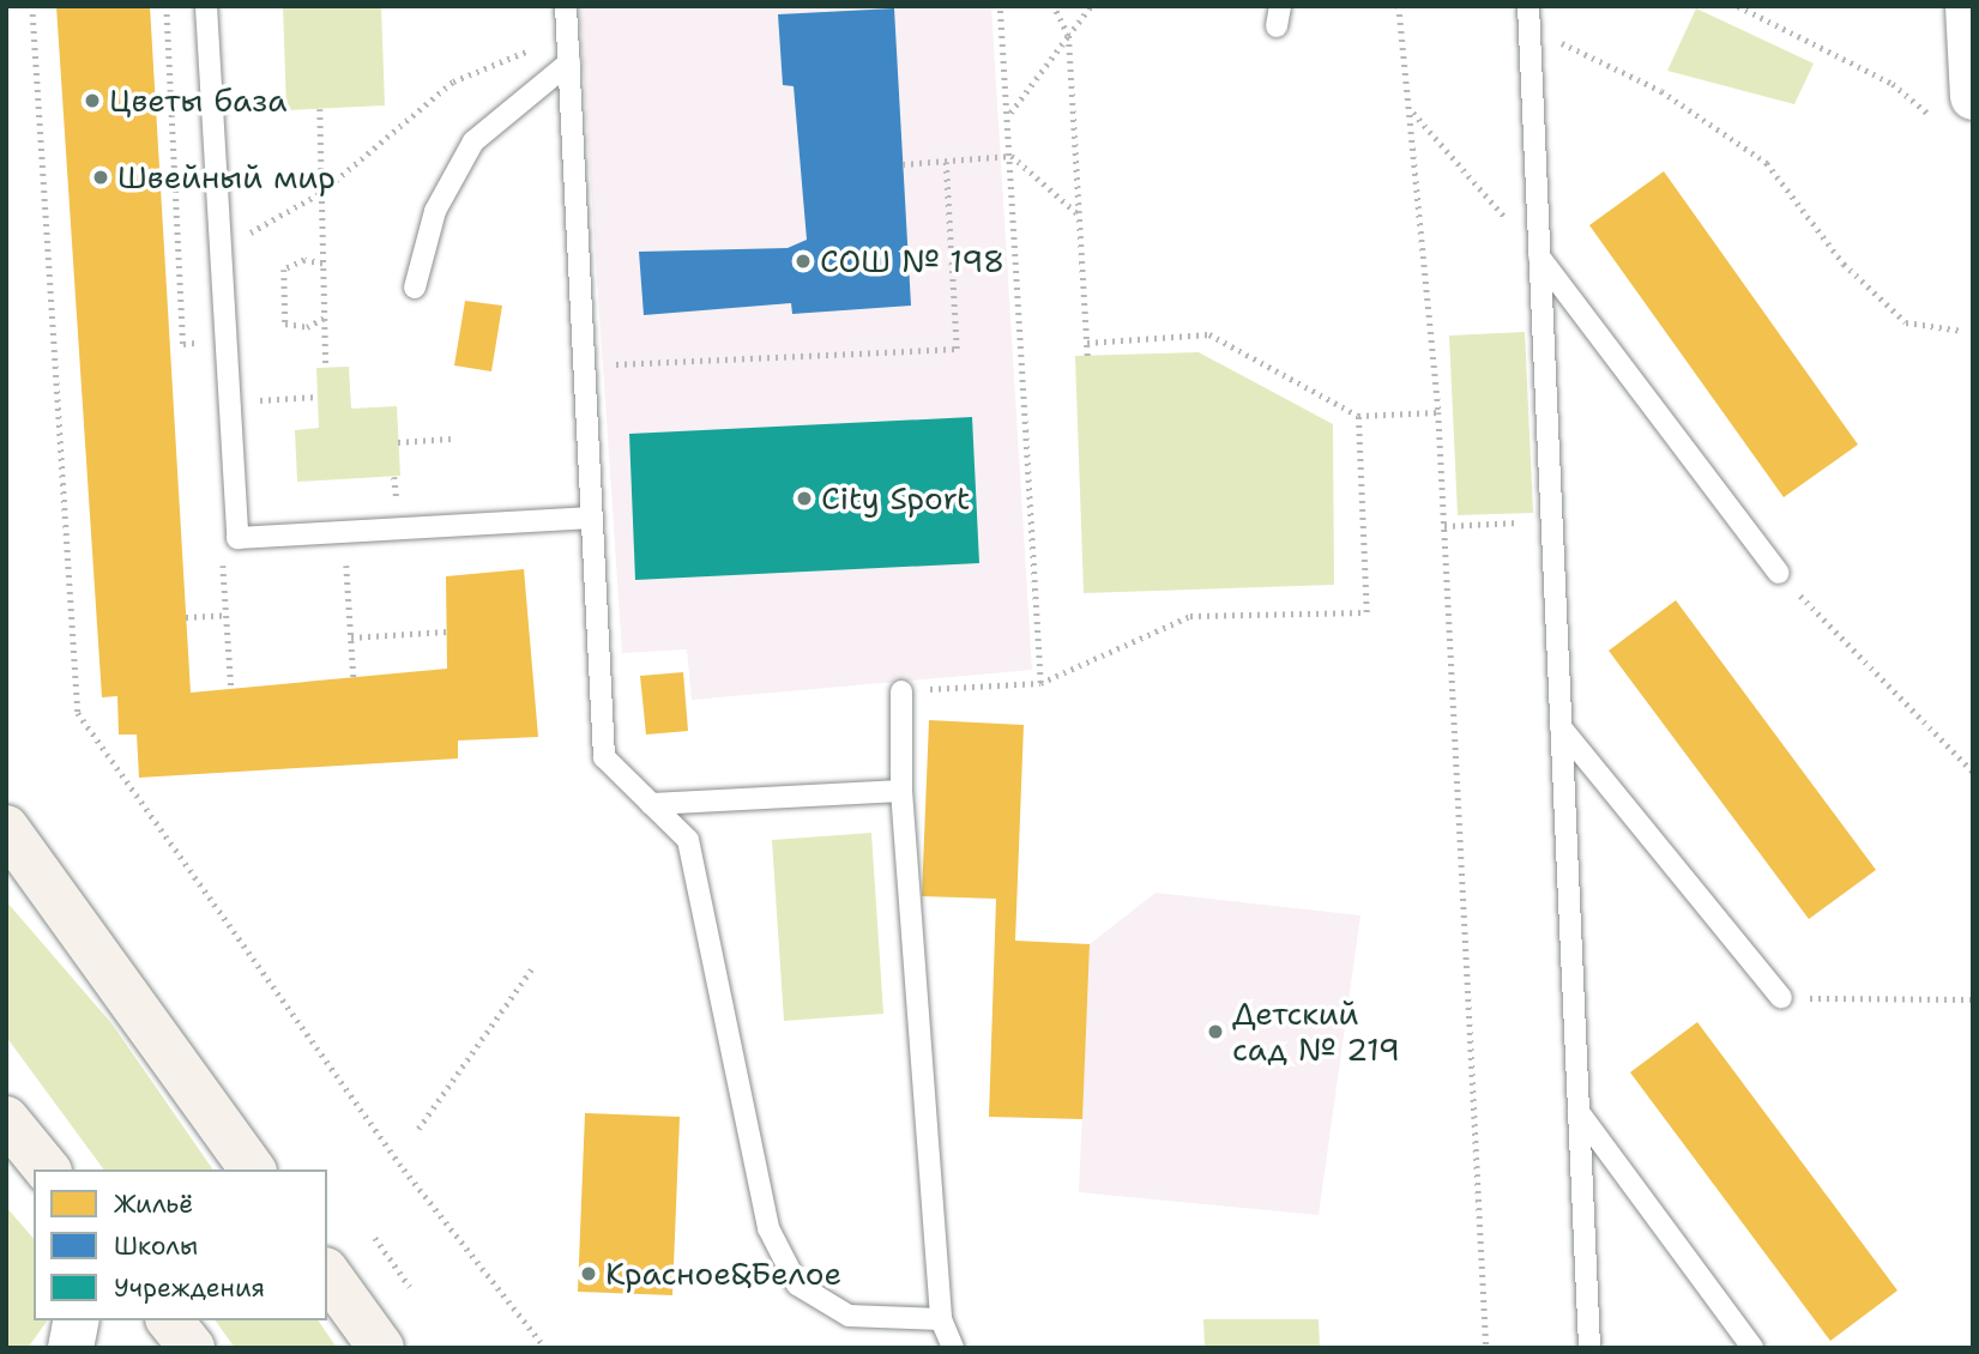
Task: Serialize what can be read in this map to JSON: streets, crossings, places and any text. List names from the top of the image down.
{
  "places": [
    "Цветы база",
    "Швейный мир",
    "СОШ № 198",
    "City Sport",
    "Детский сад № 219",
    "Красное&Белое"
  ],
  "legend": ["Жильё", "Школы", "Учреждения"]
}
